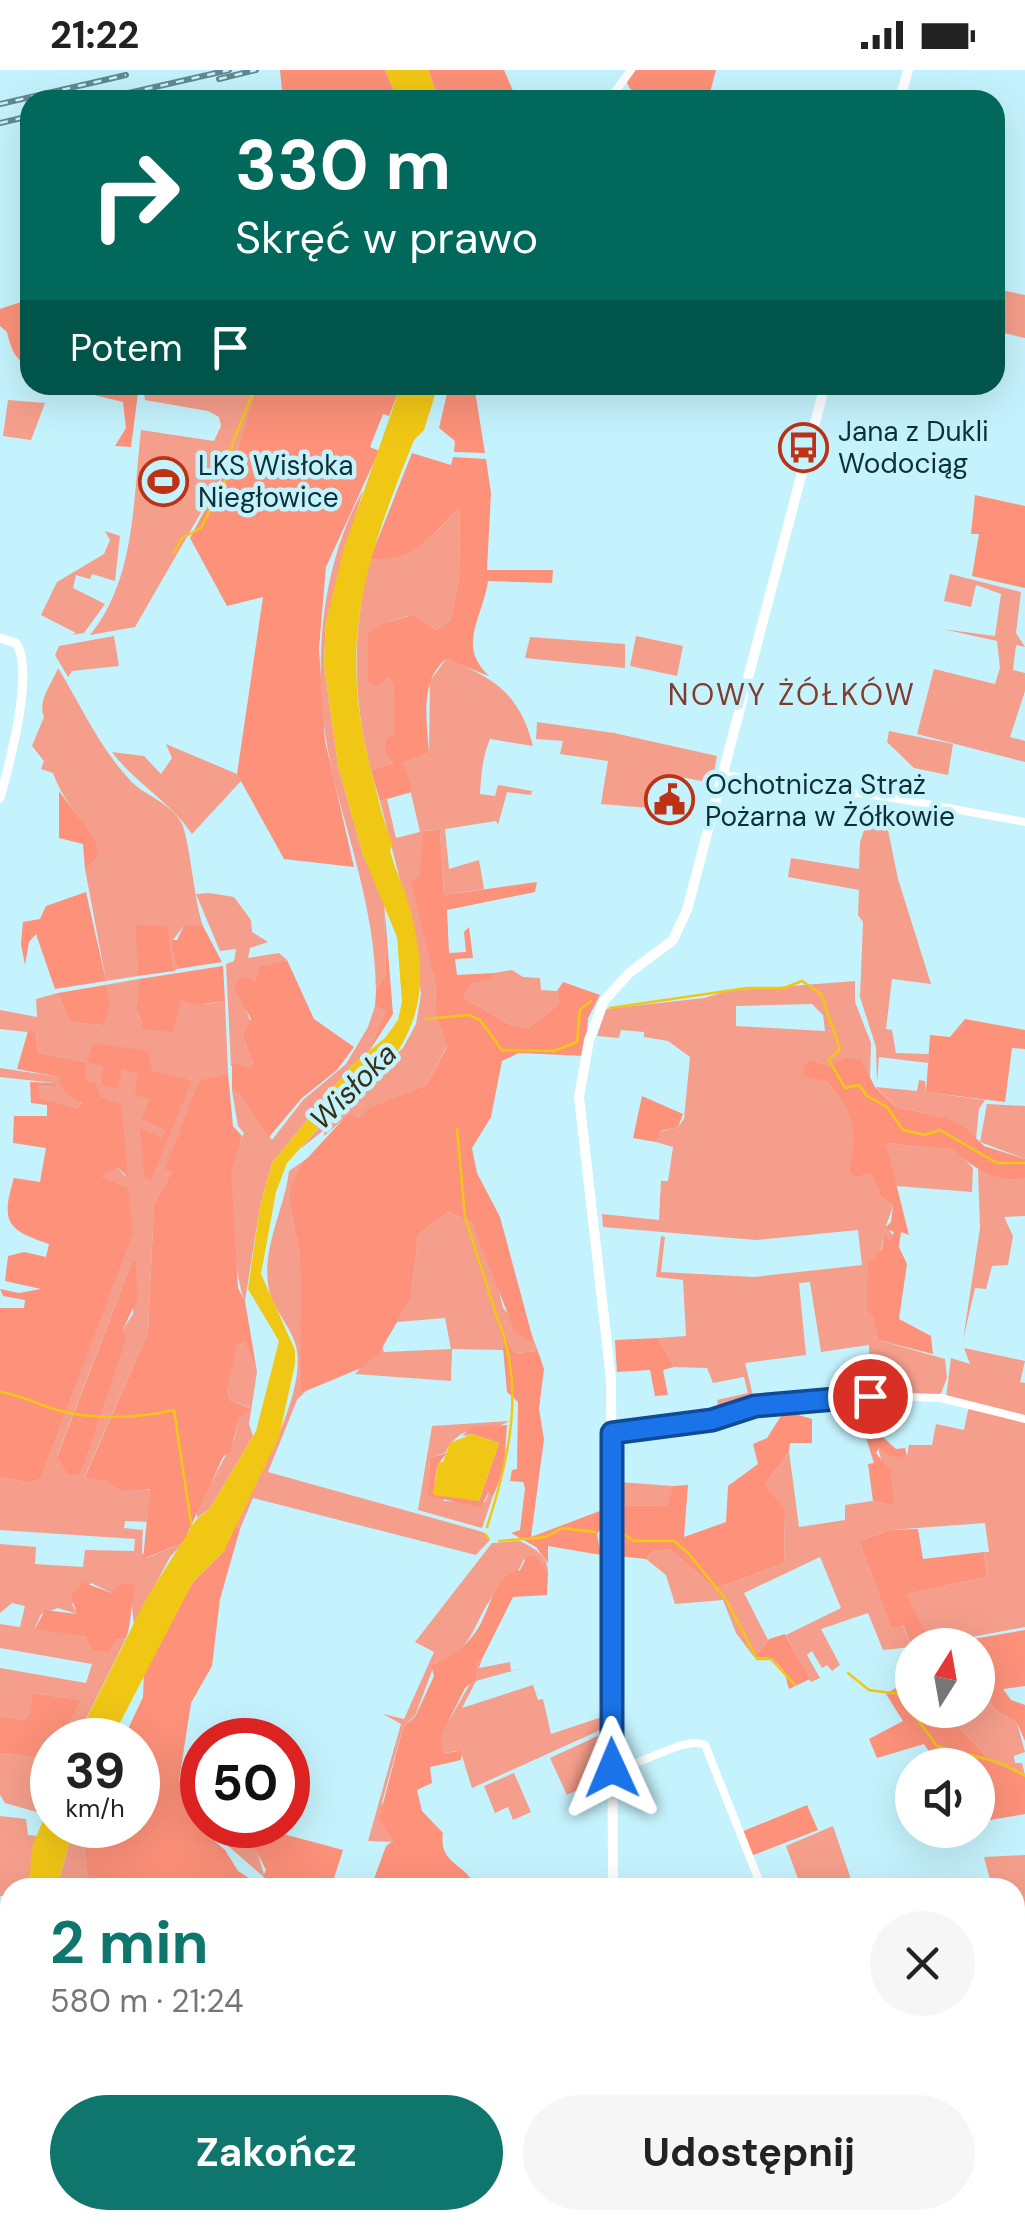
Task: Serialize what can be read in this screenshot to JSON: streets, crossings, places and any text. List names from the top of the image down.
{
  "districts": ["NOWY ŻÓŁKÓW"],
  "water": ["Wisłoka"],
  "places": {
    "bus stop": ["Jana z Dukli Wodociąg"],
    "sports": ["LKS Wisłoka Niegłowice"],
    "public building": ["Ochotnicza Straż Pożarna w Żółkowie"]
  },
  "north": "top",
  "page": {
    "status": "21:22",
    "turn": ["330 m", "Skręć w prawo"],
    "then": "Potem",
    "speed": "39 km/h",
    "limit": "50",
    "heading": ["2 min", "580 m · 21:24"],
    "buttons": ["Zakończ", "Udostępnij"]
  }
}
